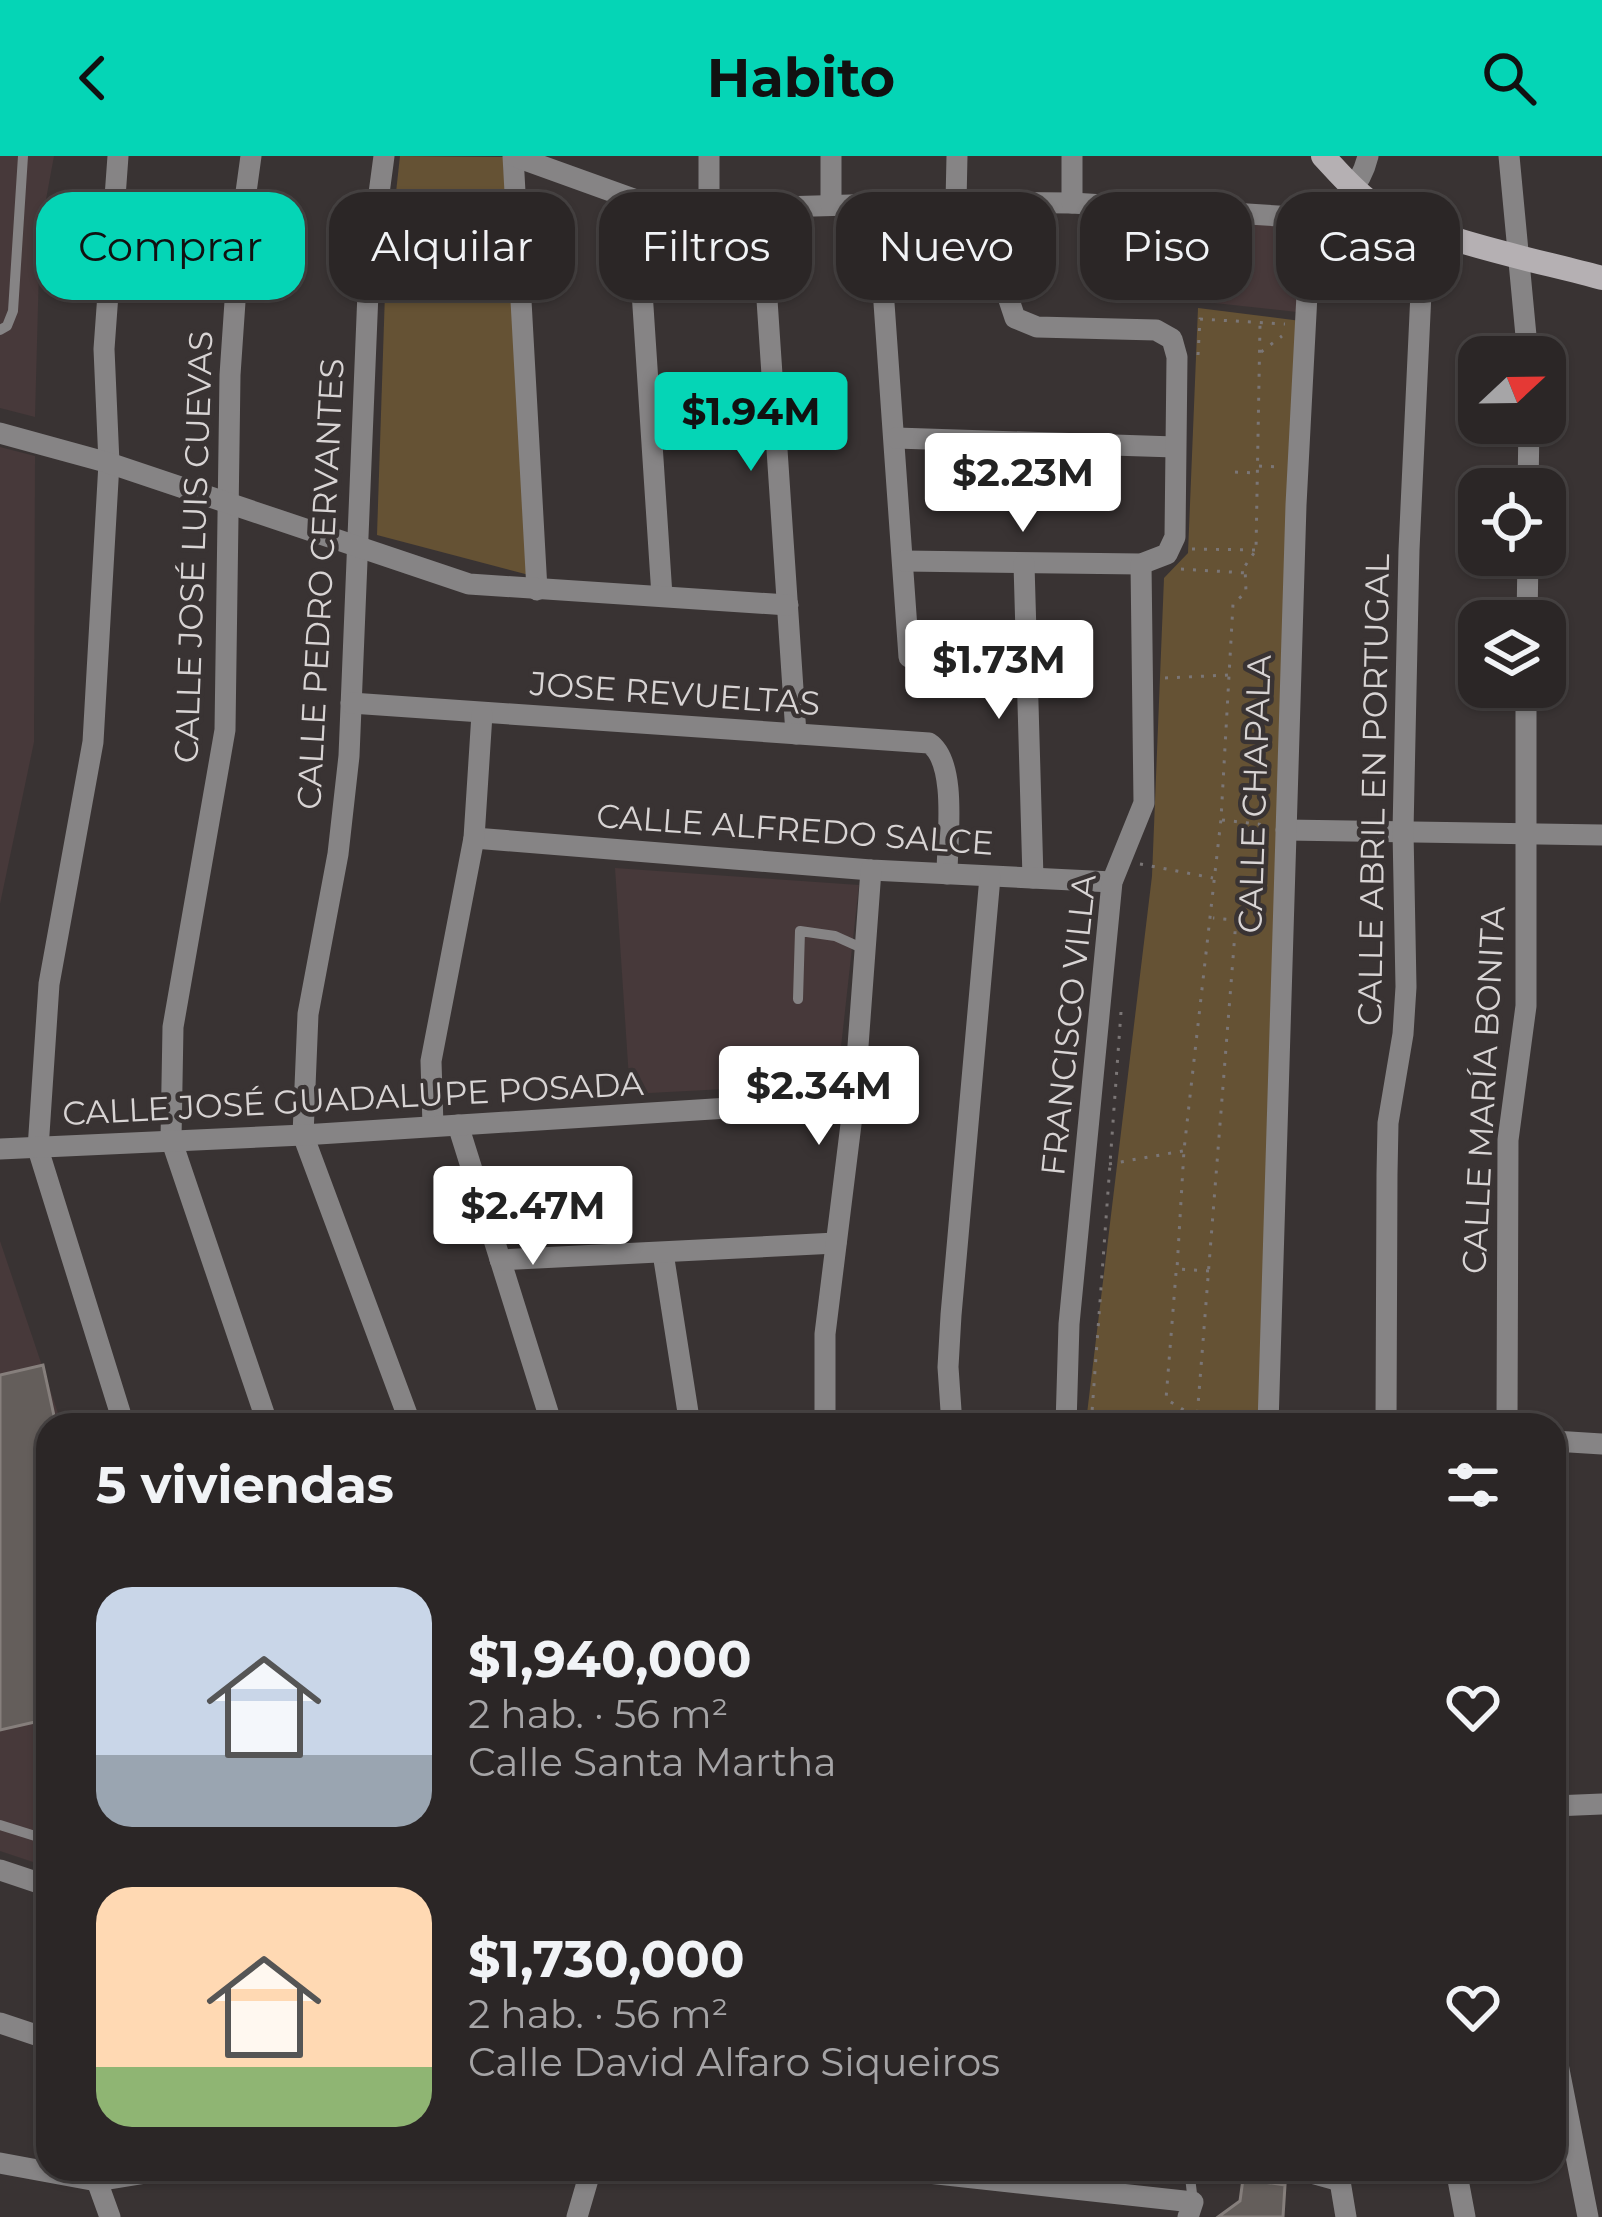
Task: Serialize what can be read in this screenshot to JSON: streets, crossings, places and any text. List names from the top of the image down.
{
  "streets": {
    "street": [
      "CALLE JOSÉ LUIS CUEVAS",
      "CALLE PEDRO CERVANTES",
      "JOSE REVUELTAS",
      "CALLE ABRIL EN PORTUGAL",
      "CALLE CHAPALA",
      "CALLE ALFREDO SALCE",
      "FRANCISCO VILLA",
      "CALLE MARÍA BONITA",
      "CALLE JOSÉ GUADALUPE POSADA"
    ]
  },
  "crossings": [
    ["CALLE JOSÉ LUIS CUEVAS", "CALLE JOSÉ GUADALUPE POSADA"],
    ["CALLE PEDRO CERVANTES", "JOSE REVUELTAS"],
    ["CALLE PEDRO CERVANTES", "CALLE JOSÉ GUADALUPE POSADA"],
    ["JOSE REVUELTAS", "CALLE ALFREDO SALCE"],
    ["CALLE ALFREDO SALCE", "FRANCISCO VILLA"]
  ],
  "north": "right",
  "page": {
    "header": "Habito",
    "chip": [
      "Comprar",
      "Alquilar",
      "Filtros",
      "Nuevo",
      "Piso",
      "Casa"
    ],
    "price": [
      "$1.94M",
      "$2.23M",
      "$1.73M",
      "$2.34M",
      "$2.47M"
    ],
    "heading": "5 viviendas",
    "list": [
      {
        "name": "$1,940,000",
        "note": "2 hab. · 56 m² · Calle Santa Martha"
      },
      {
        "name": "$1,730,000",
        "note": "2 hab. · 56 m² · Calle David Alfaro Siqueiros"
      }
    ]
  }
}
